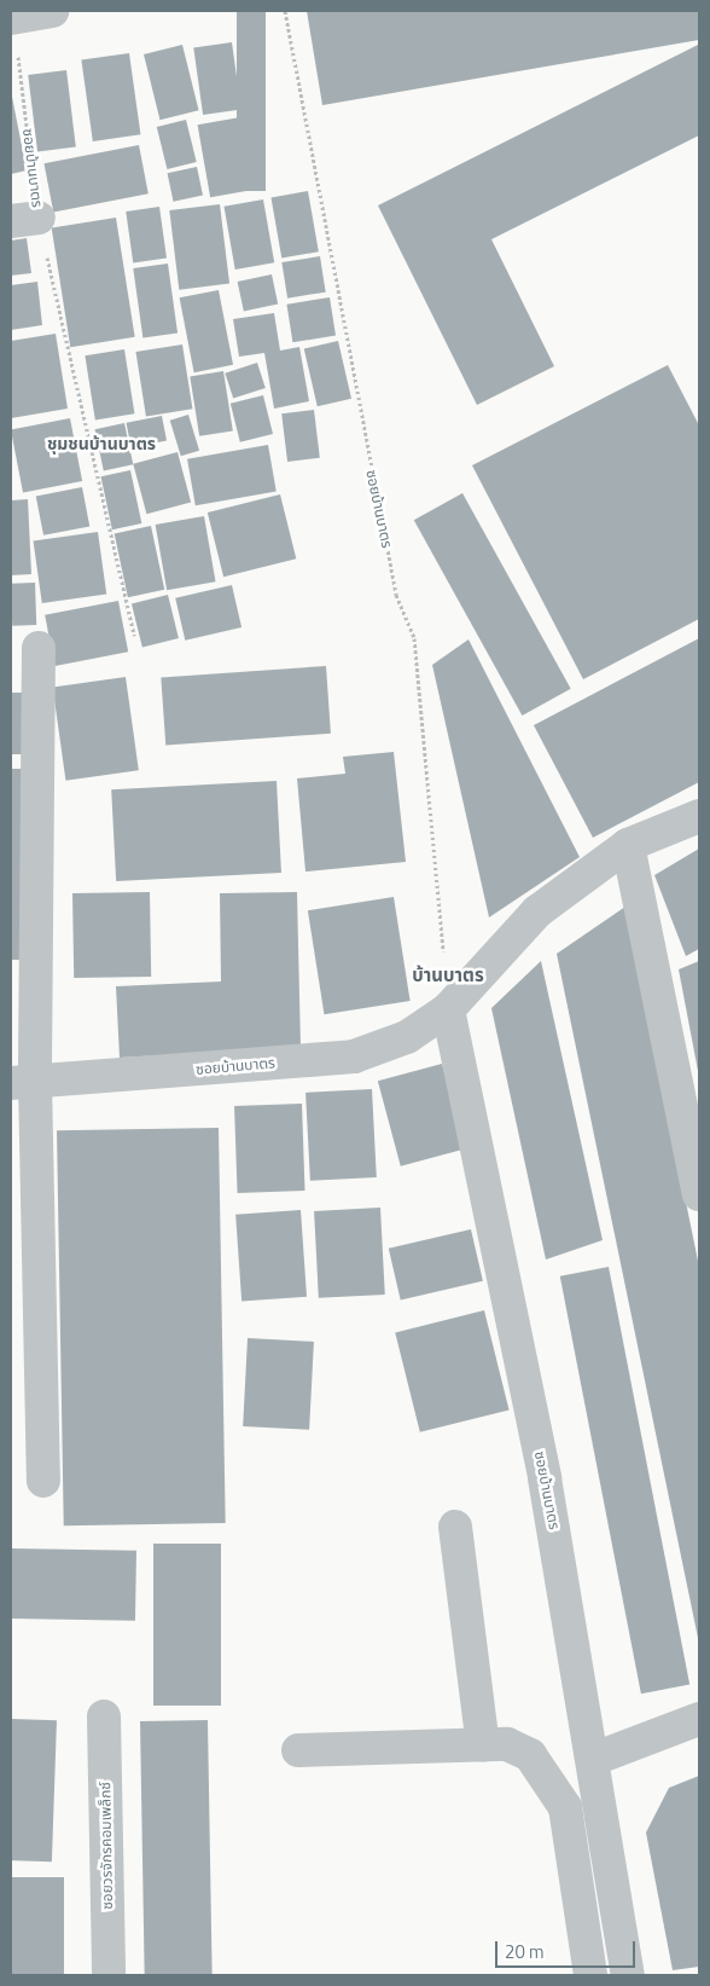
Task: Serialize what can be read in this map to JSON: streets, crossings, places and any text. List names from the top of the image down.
{
  "streets": {
    "street": ["ซอยบ้านบาตร", "ซอยวรจักรคอมเพล็กซ์"]
  },
  "districts": ["ชุมชนบ้านบาตร", "บ้านบาตร"],
  "scale_bar": "20 m"
}
